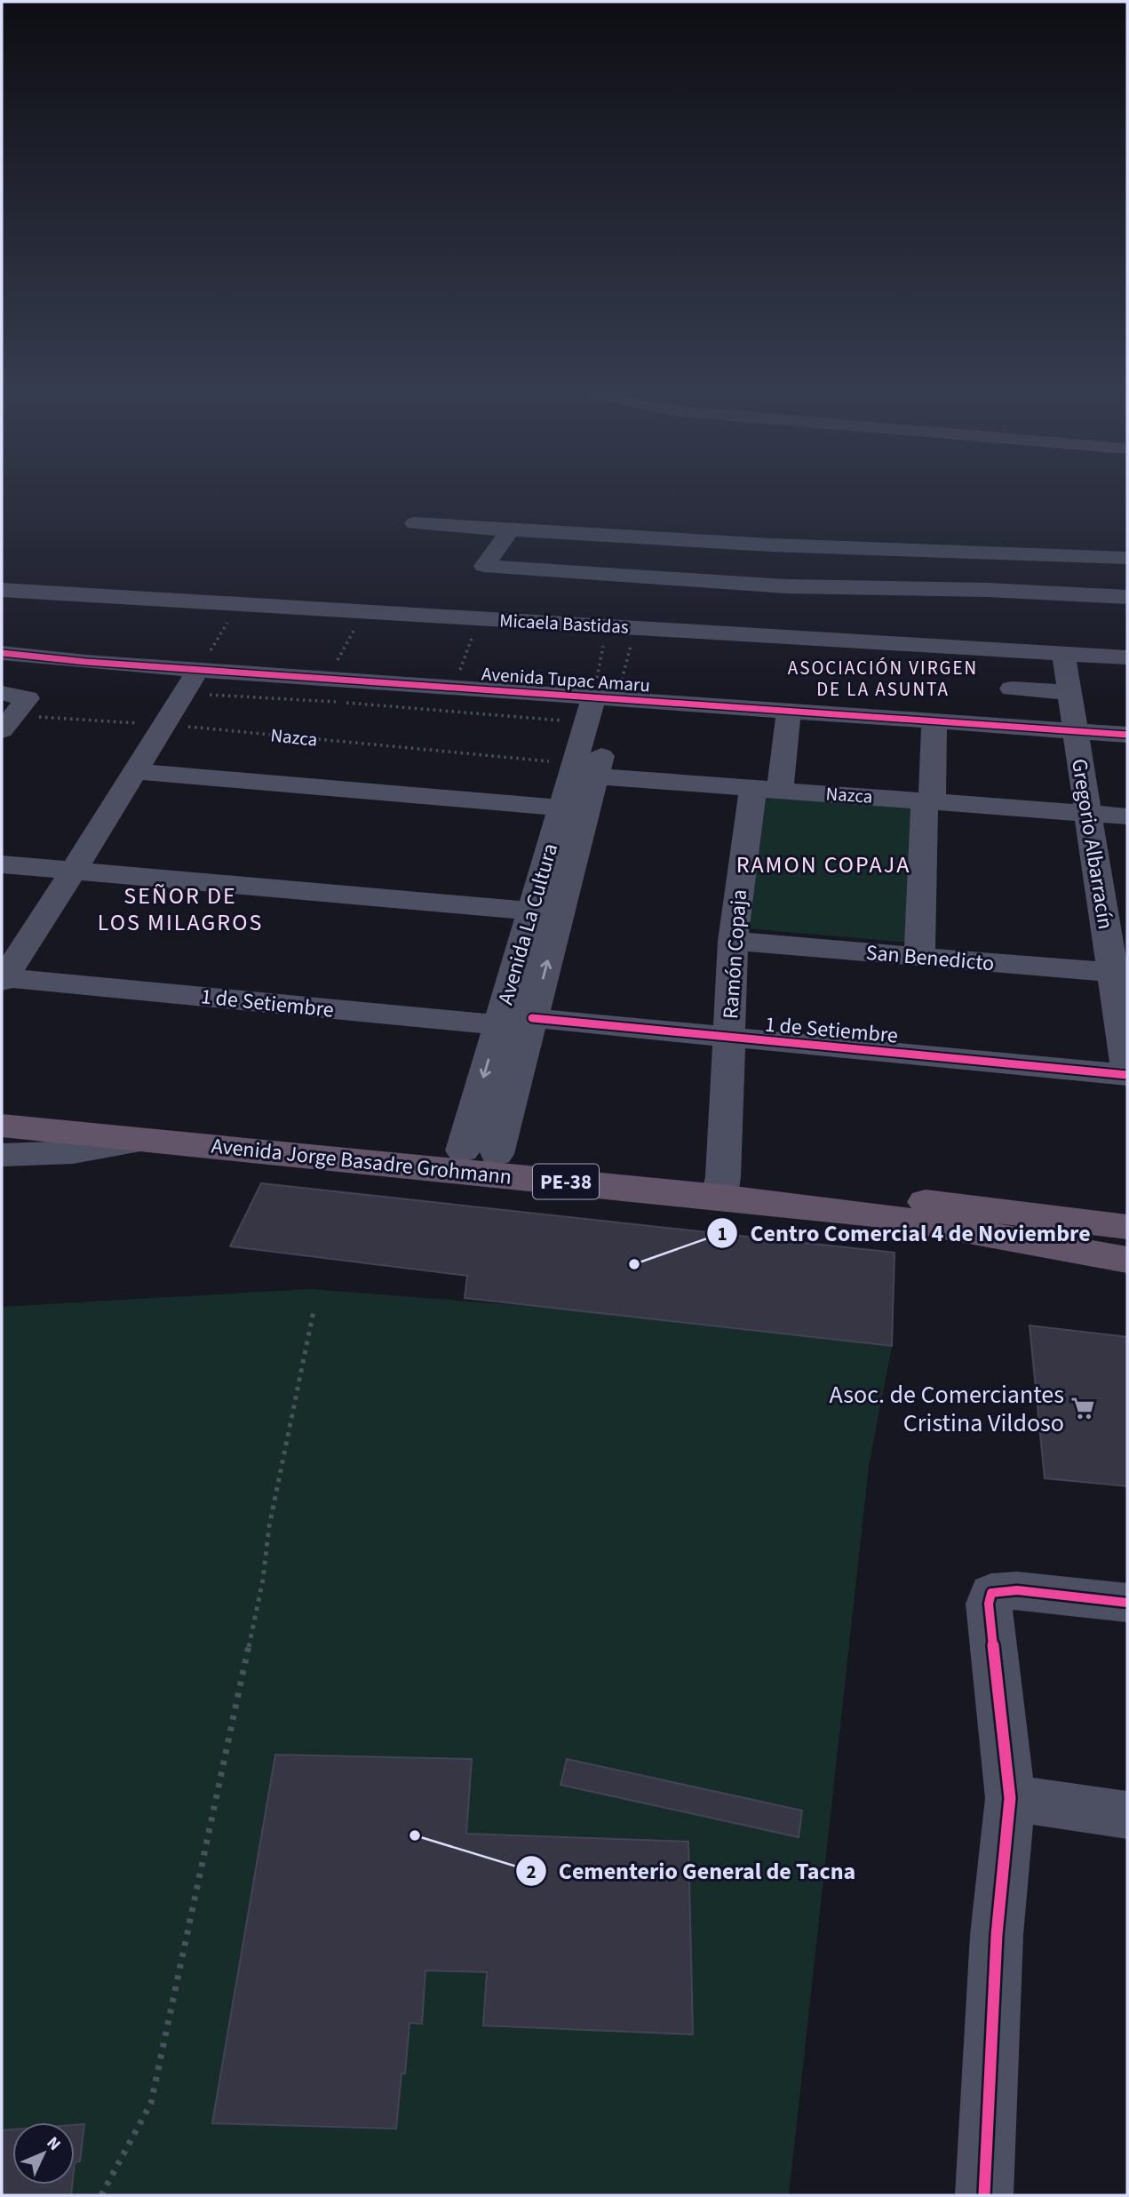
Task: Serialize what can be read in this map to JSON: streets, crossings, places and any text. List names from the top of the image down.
{
  "streets": {
    "highway": ["Avenida Jorge Basadre Grohmann", "PE-38"],
    "street": [
      "Micaela Bastidas",
      "Avenida Tupac Amaru",
      "Nazca",
      "Gregorio Albarracín",
      "Avenida La Cultura",
      "Ramón Copaja",
      "San Benedicto",
      "1 de Setiembre"
    ]
  },
  "crossings": [
    ["Micaela Bastidas", "Gregorio Albarracín"],
    ["Avenida Tupac Amaru", "Gregorio Albarracín"],
    ["Avenida Tupac Amaru", "Avenida La Cultura"],
    ["Avenida Tupac Amaru", "Ramón Copaja"],
    ["Nazca", "Gregorio Albarracín"],
    ["Nazca", "Avenida La Cultura"],
    ["Nazca", "Ramón Copaja"],
    ["Gregorio Albarracín", "San Benedicto"],
    ["Gregorio Albarracín", "1 de Setiembre"],
    ["Avenida La Cultura", "1 de Setiembre"],
    ["Avenida La Cultura", "Avenida Jorge Basadre Grohmann"],
    ["Ramón Copaja", "San Benedicto"],
    ["Ramón Copaja", "1 de Setiembre"],
    ["Ramón Copaja", "Avenida Jorge Basadre Grohmann"]
  ],
  "districts": ["ASOCIACIÓN VIRGEN DE LA ASUNTA", "RAMON COPAJA", "SEÑOR DE LOS MILAGROS"],
  "places": {
    "other": ["Centro Comercial 4 de Noviembre", "Cementerio General de Tacna"],
    "supermarket": ["Asoc. de Comerciantes Cristina Vildoso"]
  },
  "north": "top right"
}
